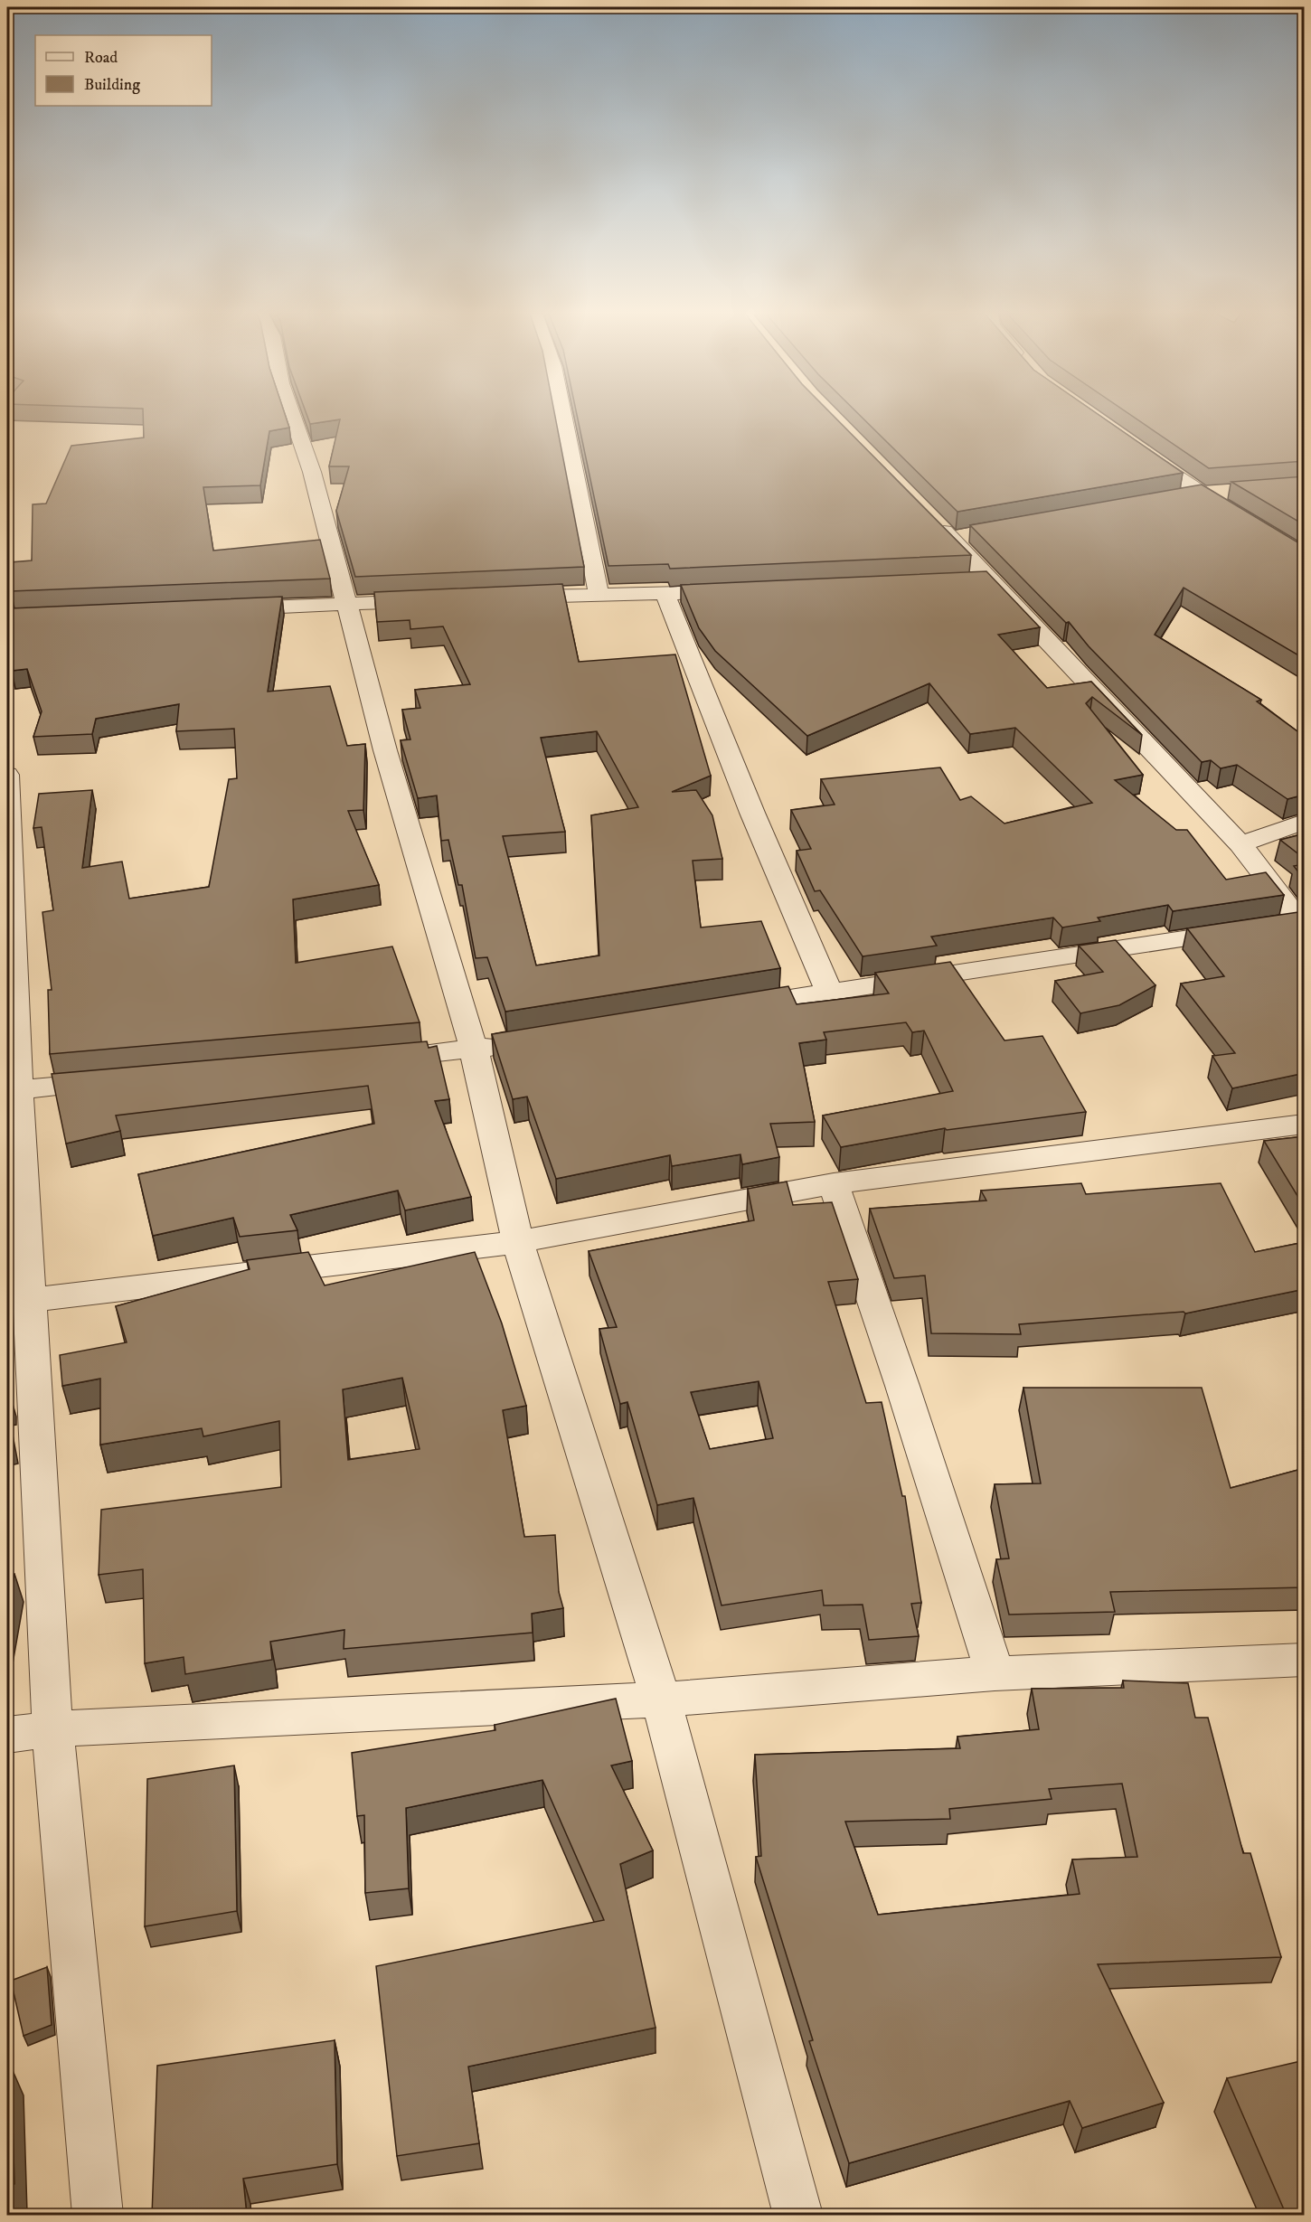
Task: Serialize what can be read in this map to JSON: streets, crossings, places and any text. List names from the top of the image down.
{
  "legend": ["Road", "Building"]
}
